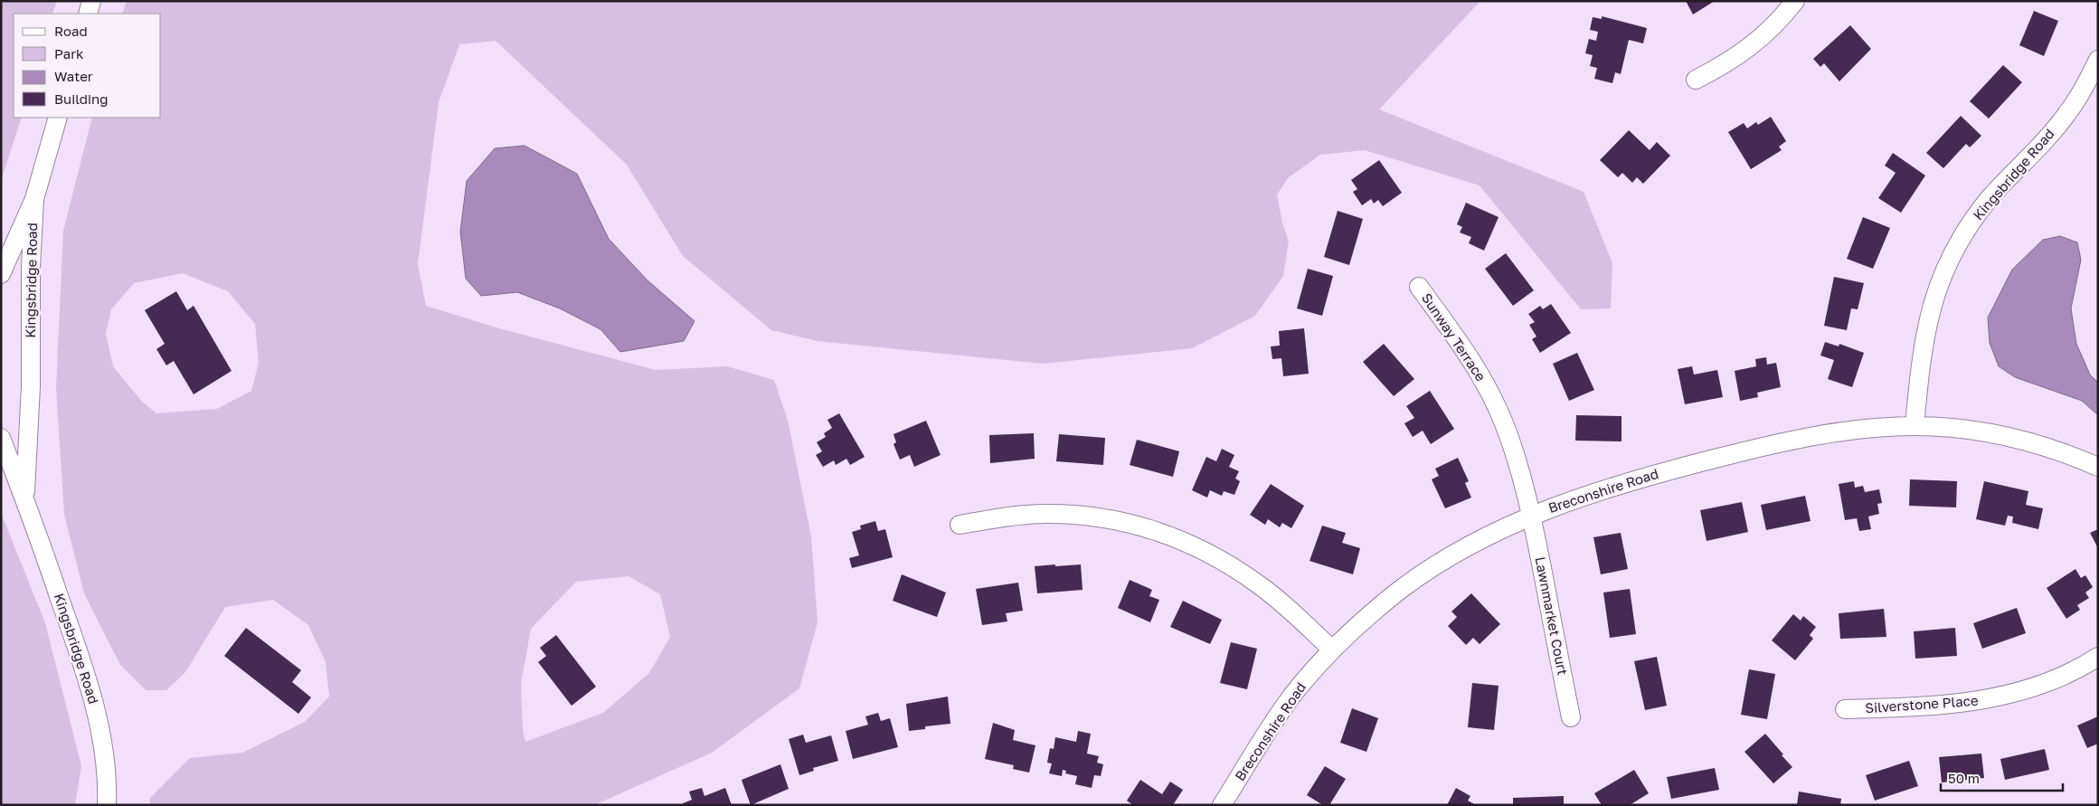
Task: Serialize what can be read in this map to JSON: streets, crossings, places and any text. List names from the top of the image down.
{
  "streets": {
    "street": [
      "Kingsbridge Road",
      "Sunway Terrace",
      "Breconshire Road",
      "Lawnmarket Court",
      "Silverstone Place"
    ]
  },
  "crossings": [
    ["Kingsbridge Road", "Breconshire Road"],
    ["Sunway Terrace", "Breconshire Road"],
    ["Sunway Terrace", "Lawnmarket Court"],
    ["Breconshire Road", "Lawnmarket Court"]
  ],
  "legend": [
    "Road",
    "Park",
    "Water",
    "Building"
  ],
  "scale_bar": "50 m"
}
